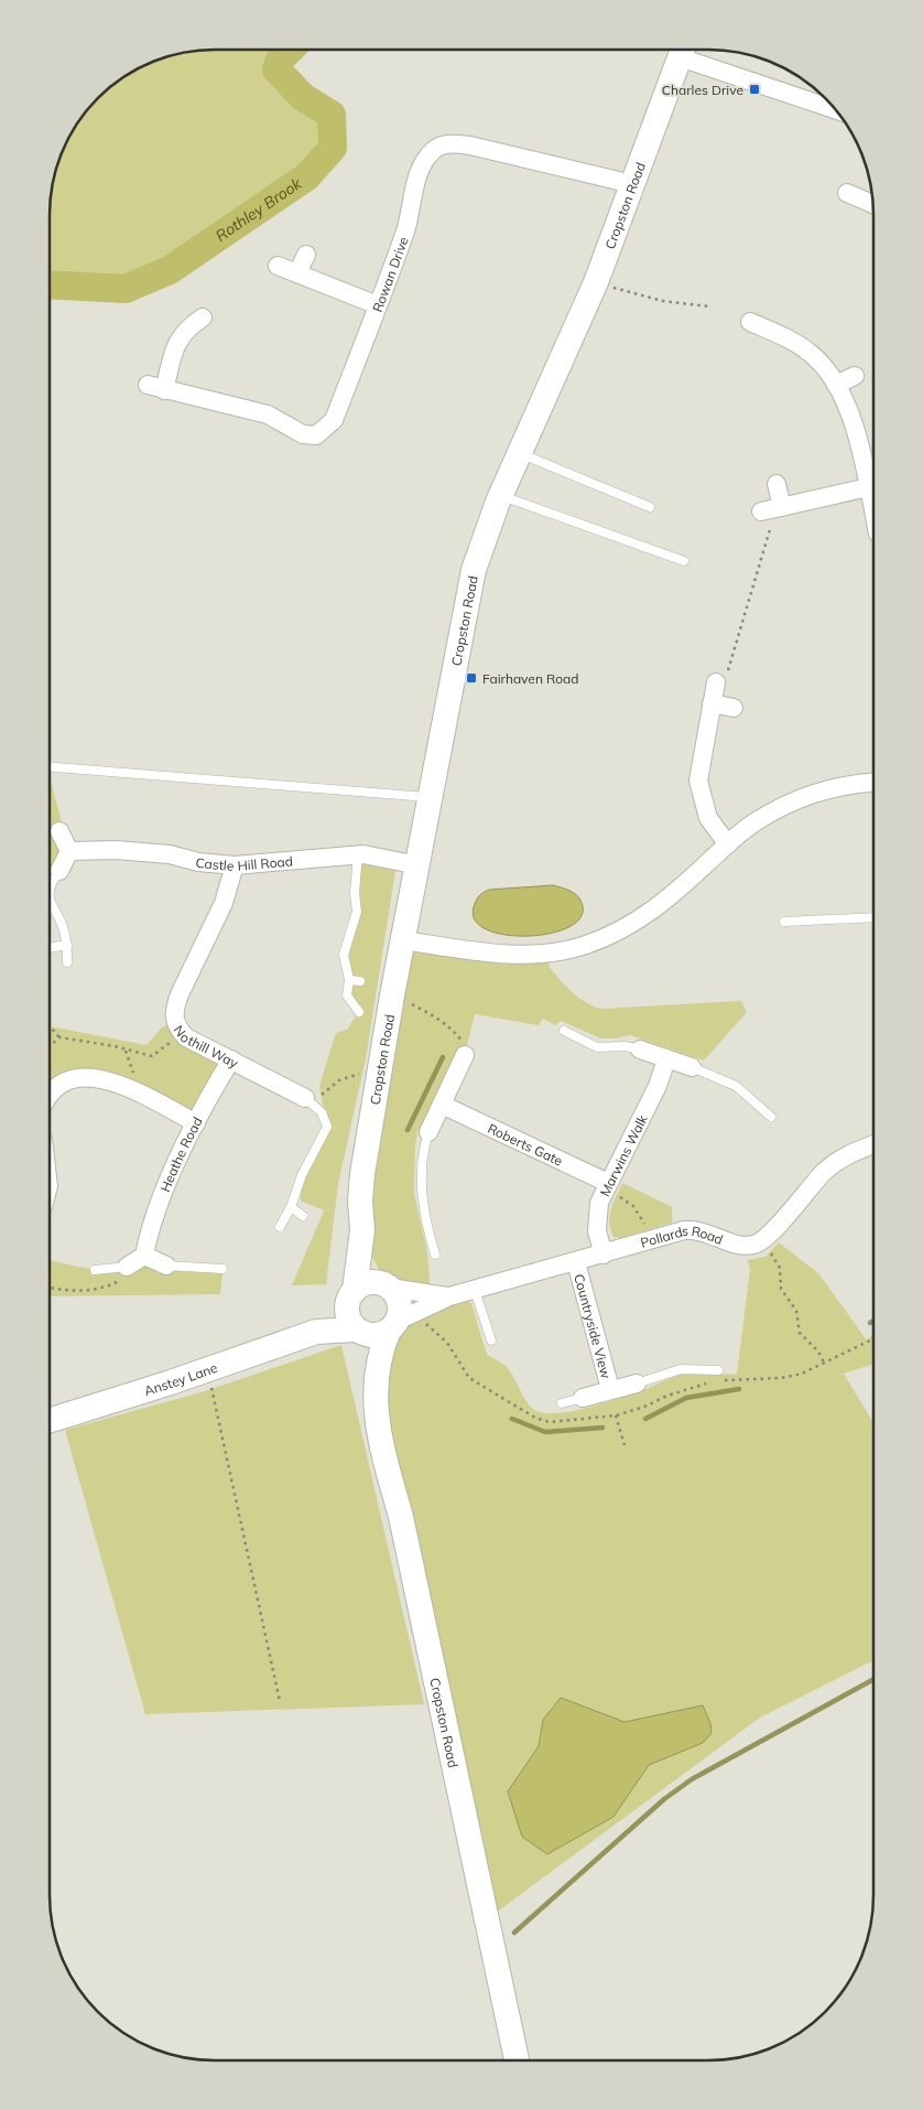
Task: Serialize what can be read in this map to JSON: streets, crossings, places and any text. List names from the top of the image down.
{
  "streets": {
    "street": [
      "Cropston Road",
      "Rowan Drive",
      "Castle Hill Road",
      "Nothill Way",
      "Roberts Gate",
      "Heathe Road",
      "Marwins Walk",
      "Pollards Road",
      "Countryside View",
      "Anstey Lane"
    ]
  },
  "crossings": [
    ["Cropston Road", "Rowan Drive"],
    ["Cropston Road", "Castle Hill Road"],
    ["Cropston Road", "Pollards Road"],
    ["Cropston Road", "Anstey Lane"],
    ["Castle Hill Road", "Nothill Way"],
    ["Nothill Way", "Heathe Road"],
    ["Roberts Gate", "Marwins Walk"],
    ["Marwins Walk", "Pollards Road"],
    ["Pollards Road", "Countryside View"],
    ["Pollards Road", "Anstey Lane"]
  ],
  "water": ["Rothley Brook"],
  "places": {
    "transit": ["Charles Drive", "Fairhaven Road"]
  }
}
